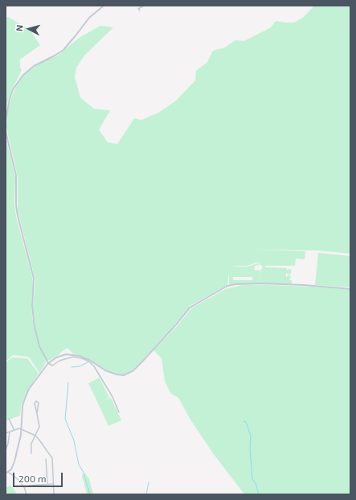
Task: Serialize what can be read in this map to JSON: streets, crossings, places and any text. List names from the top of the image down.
{
  "scale_bar": "200 m",
  "north": "left"
}
